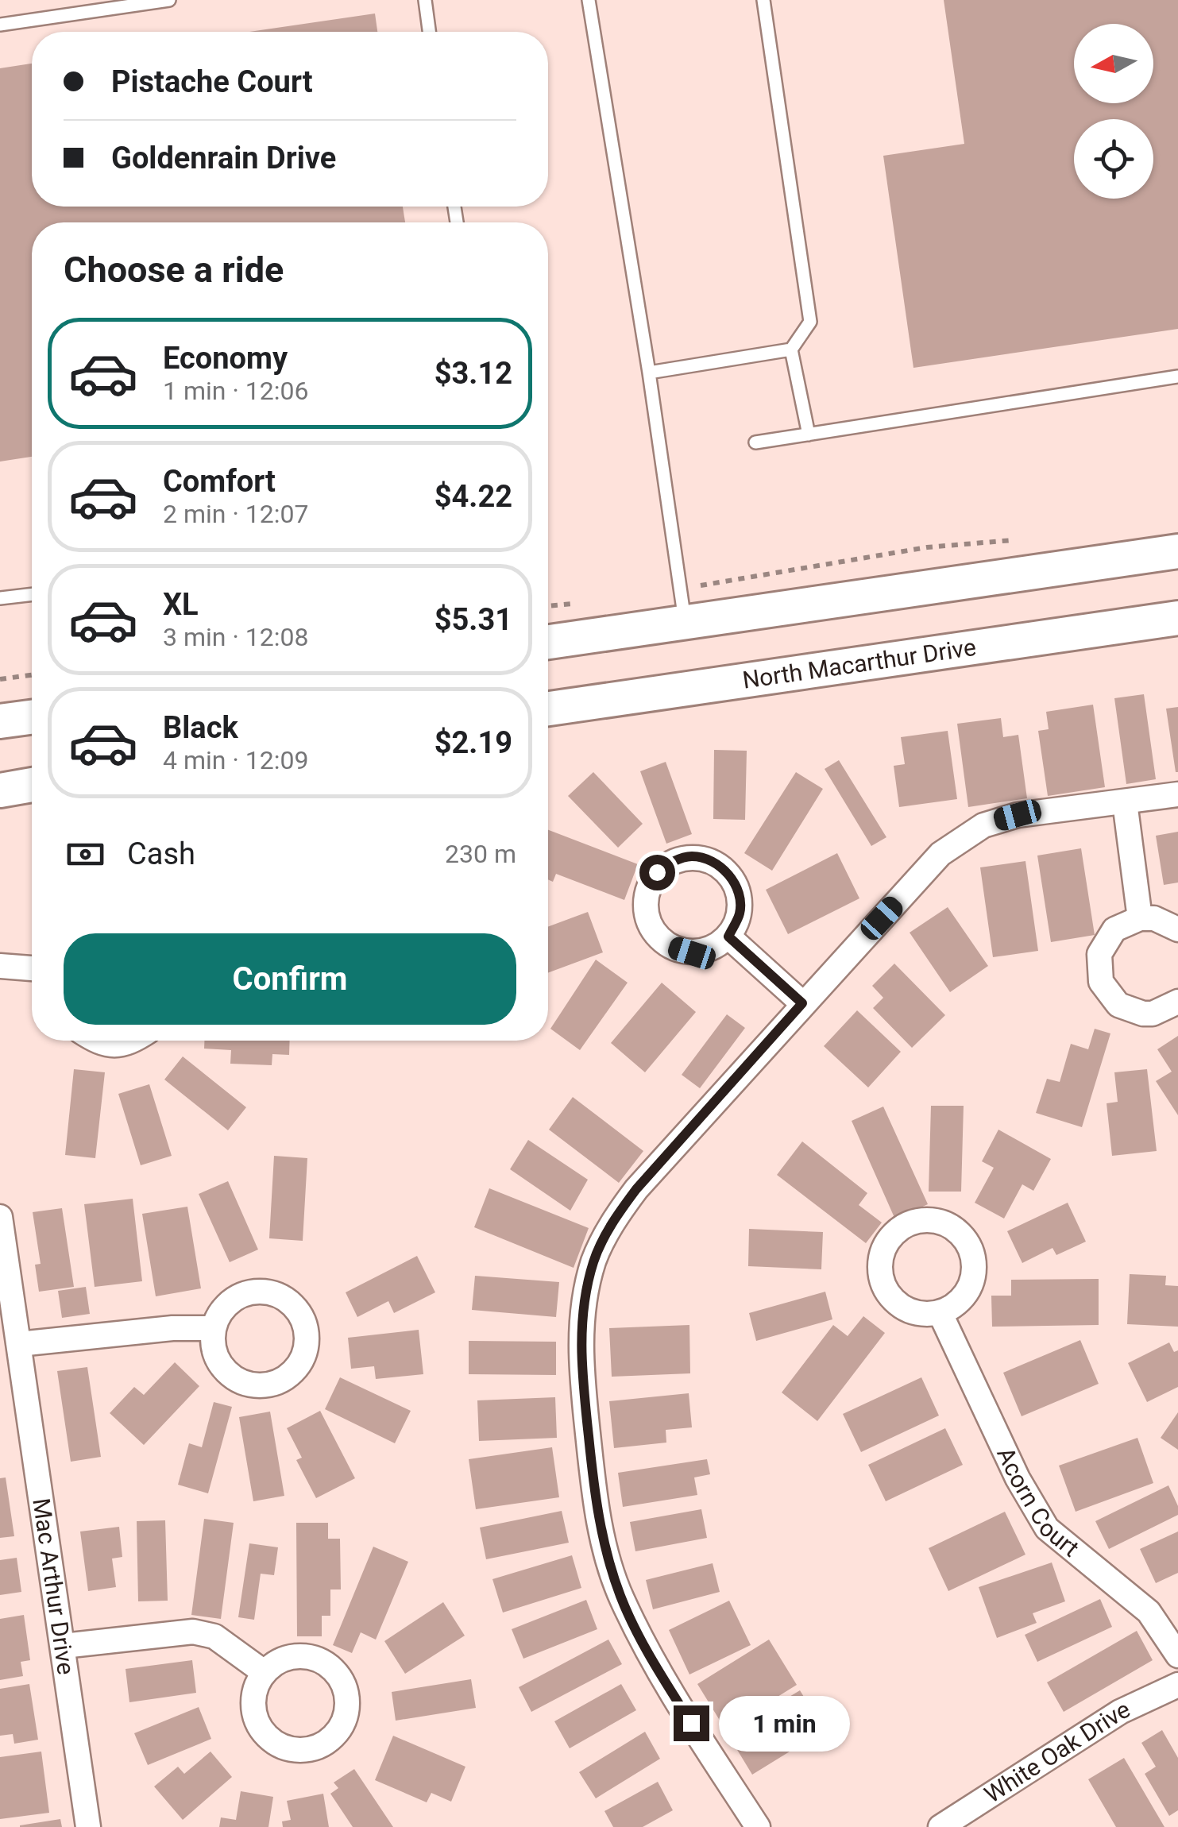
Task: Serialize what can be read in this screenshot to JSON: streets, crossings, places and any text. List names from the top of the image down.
{
  "streets": {
    "main road": ["North Macarthur Drive"],
    "street": ["Acorn Court", "Mac Arthur Drive", "White Oak Drive"]
  },
  "north": "left",
  "page": {
    "banner": ["Pistache Court", "Goldenrain Drive"],
    "heading": "Choose a ride",
    "list": [
      {
        "name": "Economy",
        "note": "1 min · 12:06",
        "value": "$3.12"
      },
      {
        "name": "Comfort",
        "note": "2 min · 12:07",
        "value": "$4.22"
      },
      {
        "name": "XL",
        "note": "3 min · 12:08",
        "value": "$5.31"
      },
      {
        "name": "Black",
        "note": "4 min · 12:09",
        "value": "$2.19"
      }
    ],
    "pay": ["Cash", "230 m"],
    "buttons": "Confirm",
    "bubble": "1 min"
  }
}
